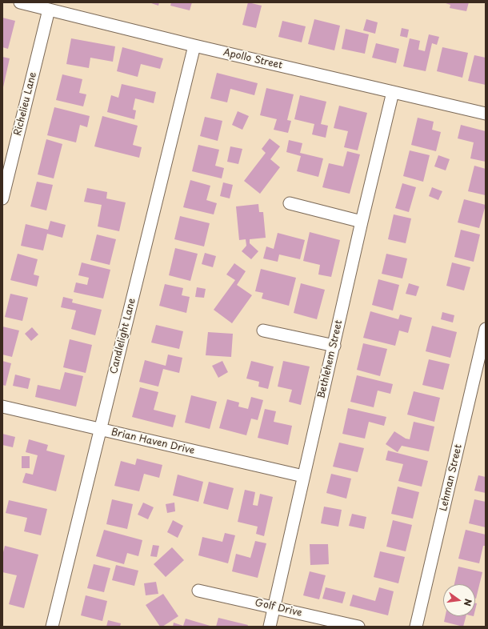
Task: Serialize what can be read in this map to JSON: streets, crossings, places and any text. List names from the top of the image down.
{
  "streets": {
    "street": [
      "Apollo Street",
      "Richelieu Lane",
      "Candlelight Lane",
      "Bethlehem Street",
      "Brian Haven Drive",
      "Lehman Street",
      "Golf Drive"
    ]
  },
  "crossings": [
    ["Apollo Street", "Richelieu Lane"],
    ["Apollo Street", "Candlelight Lane"],
    ["Apollo Street", "Bethlehem Street"],
    ["Candlelight Lane", "Brian Haven Drive"],
    ["Bethlehem Street", "Brian Haven Drive"],
    ["Bethlehem Street", "Golf Drive"]
  ],
  "north": "right"
}
